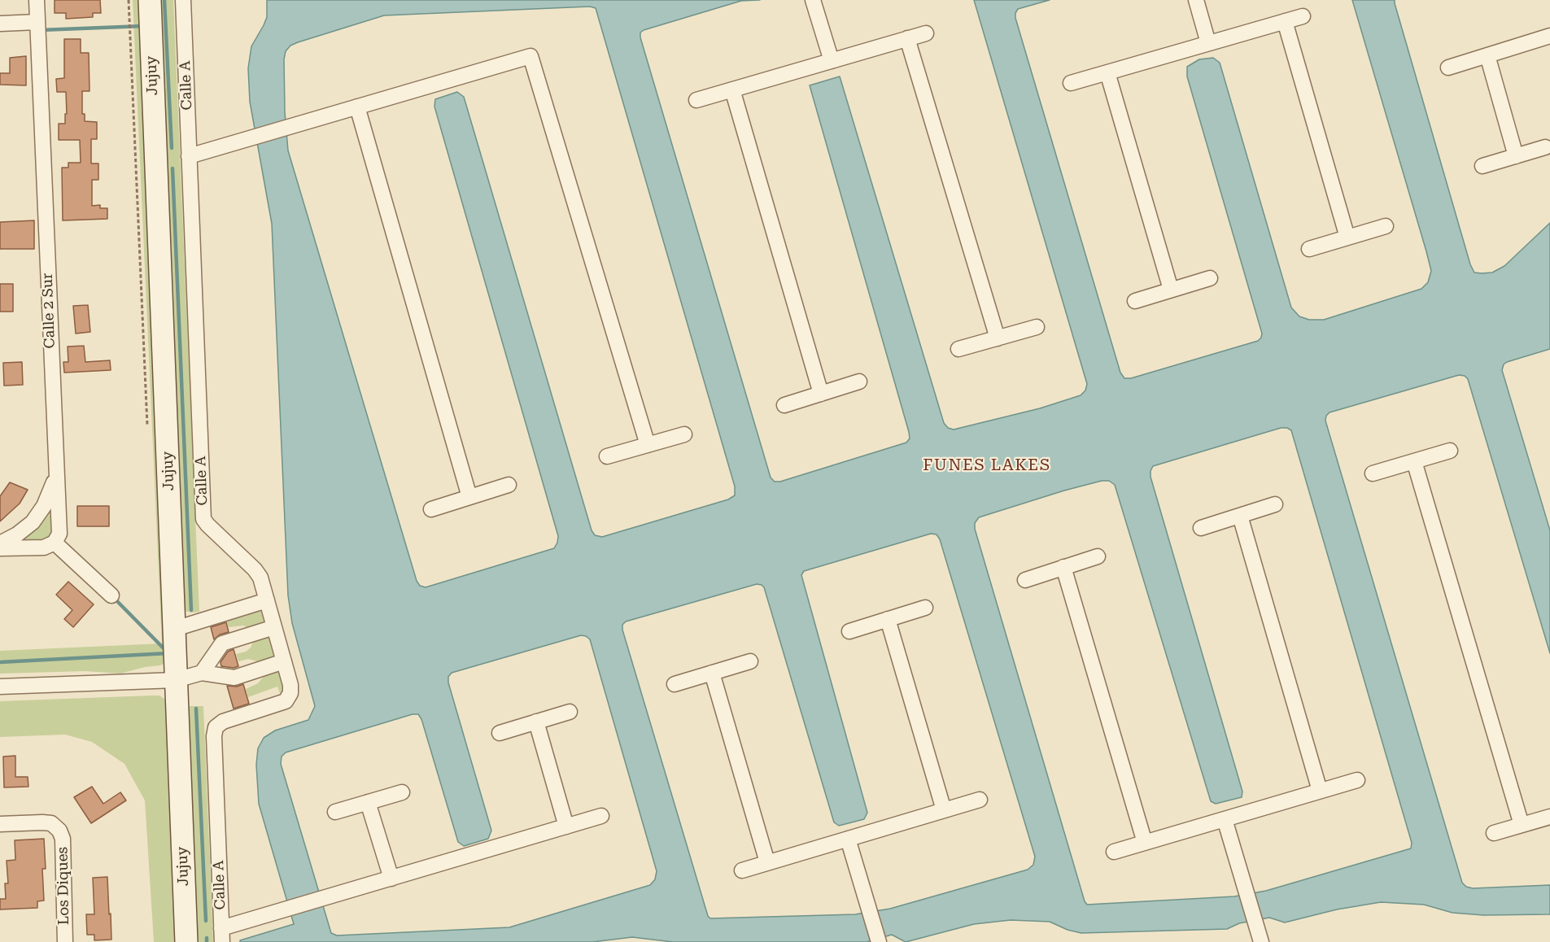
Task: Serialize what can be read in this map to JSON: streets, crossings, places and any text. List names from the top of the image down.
{
  "streets": {
    "street": [
      "Jujuy",
      "Calle A",
      "Calle 2 Sur",
      "Los Diques"
    ]
  },
  "districts": ["FUNES LAKES"]
}
